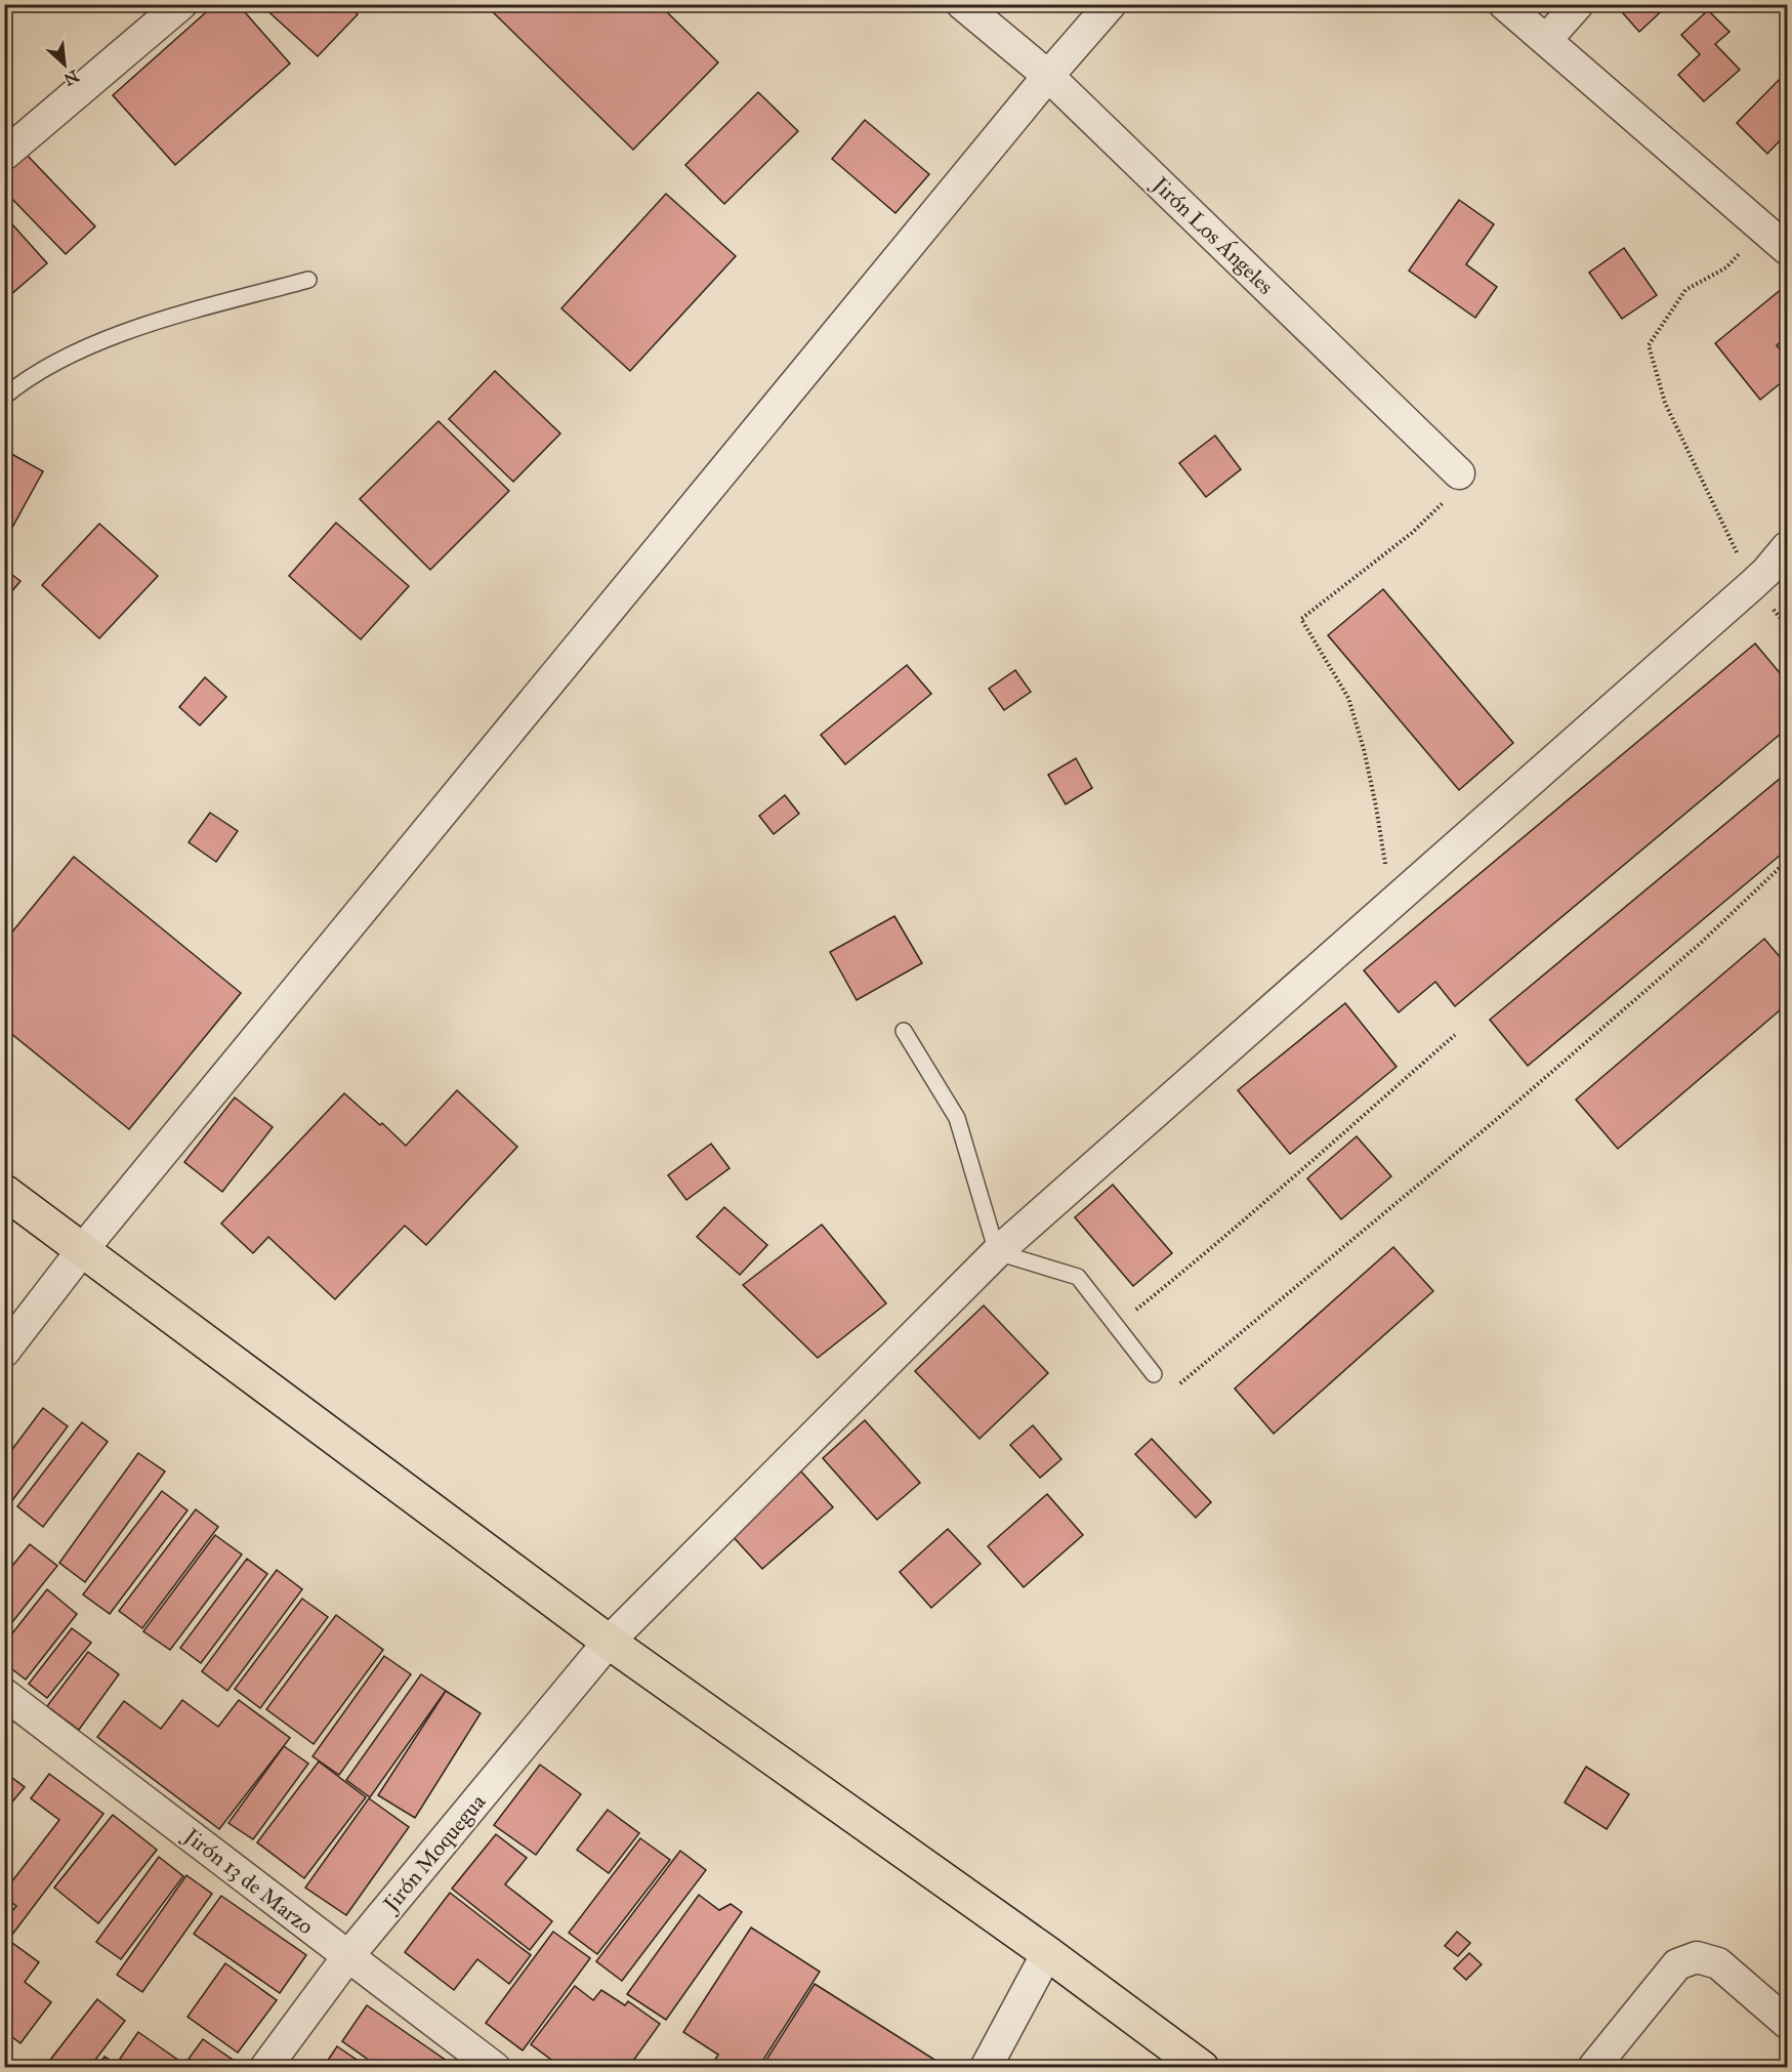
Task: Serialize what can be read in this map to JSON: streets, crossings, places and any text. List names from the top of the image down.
{
  "streets": {
    "street": ["Jirón Los Ángeles", "Jirón Moquegua", "Jirón 13 de Marzo"]
  },
  "crossings": [
    ["Jirón Moquegua", "Jirón 13 de Marzo"]
  ],
  "north": "bottom right"
}
